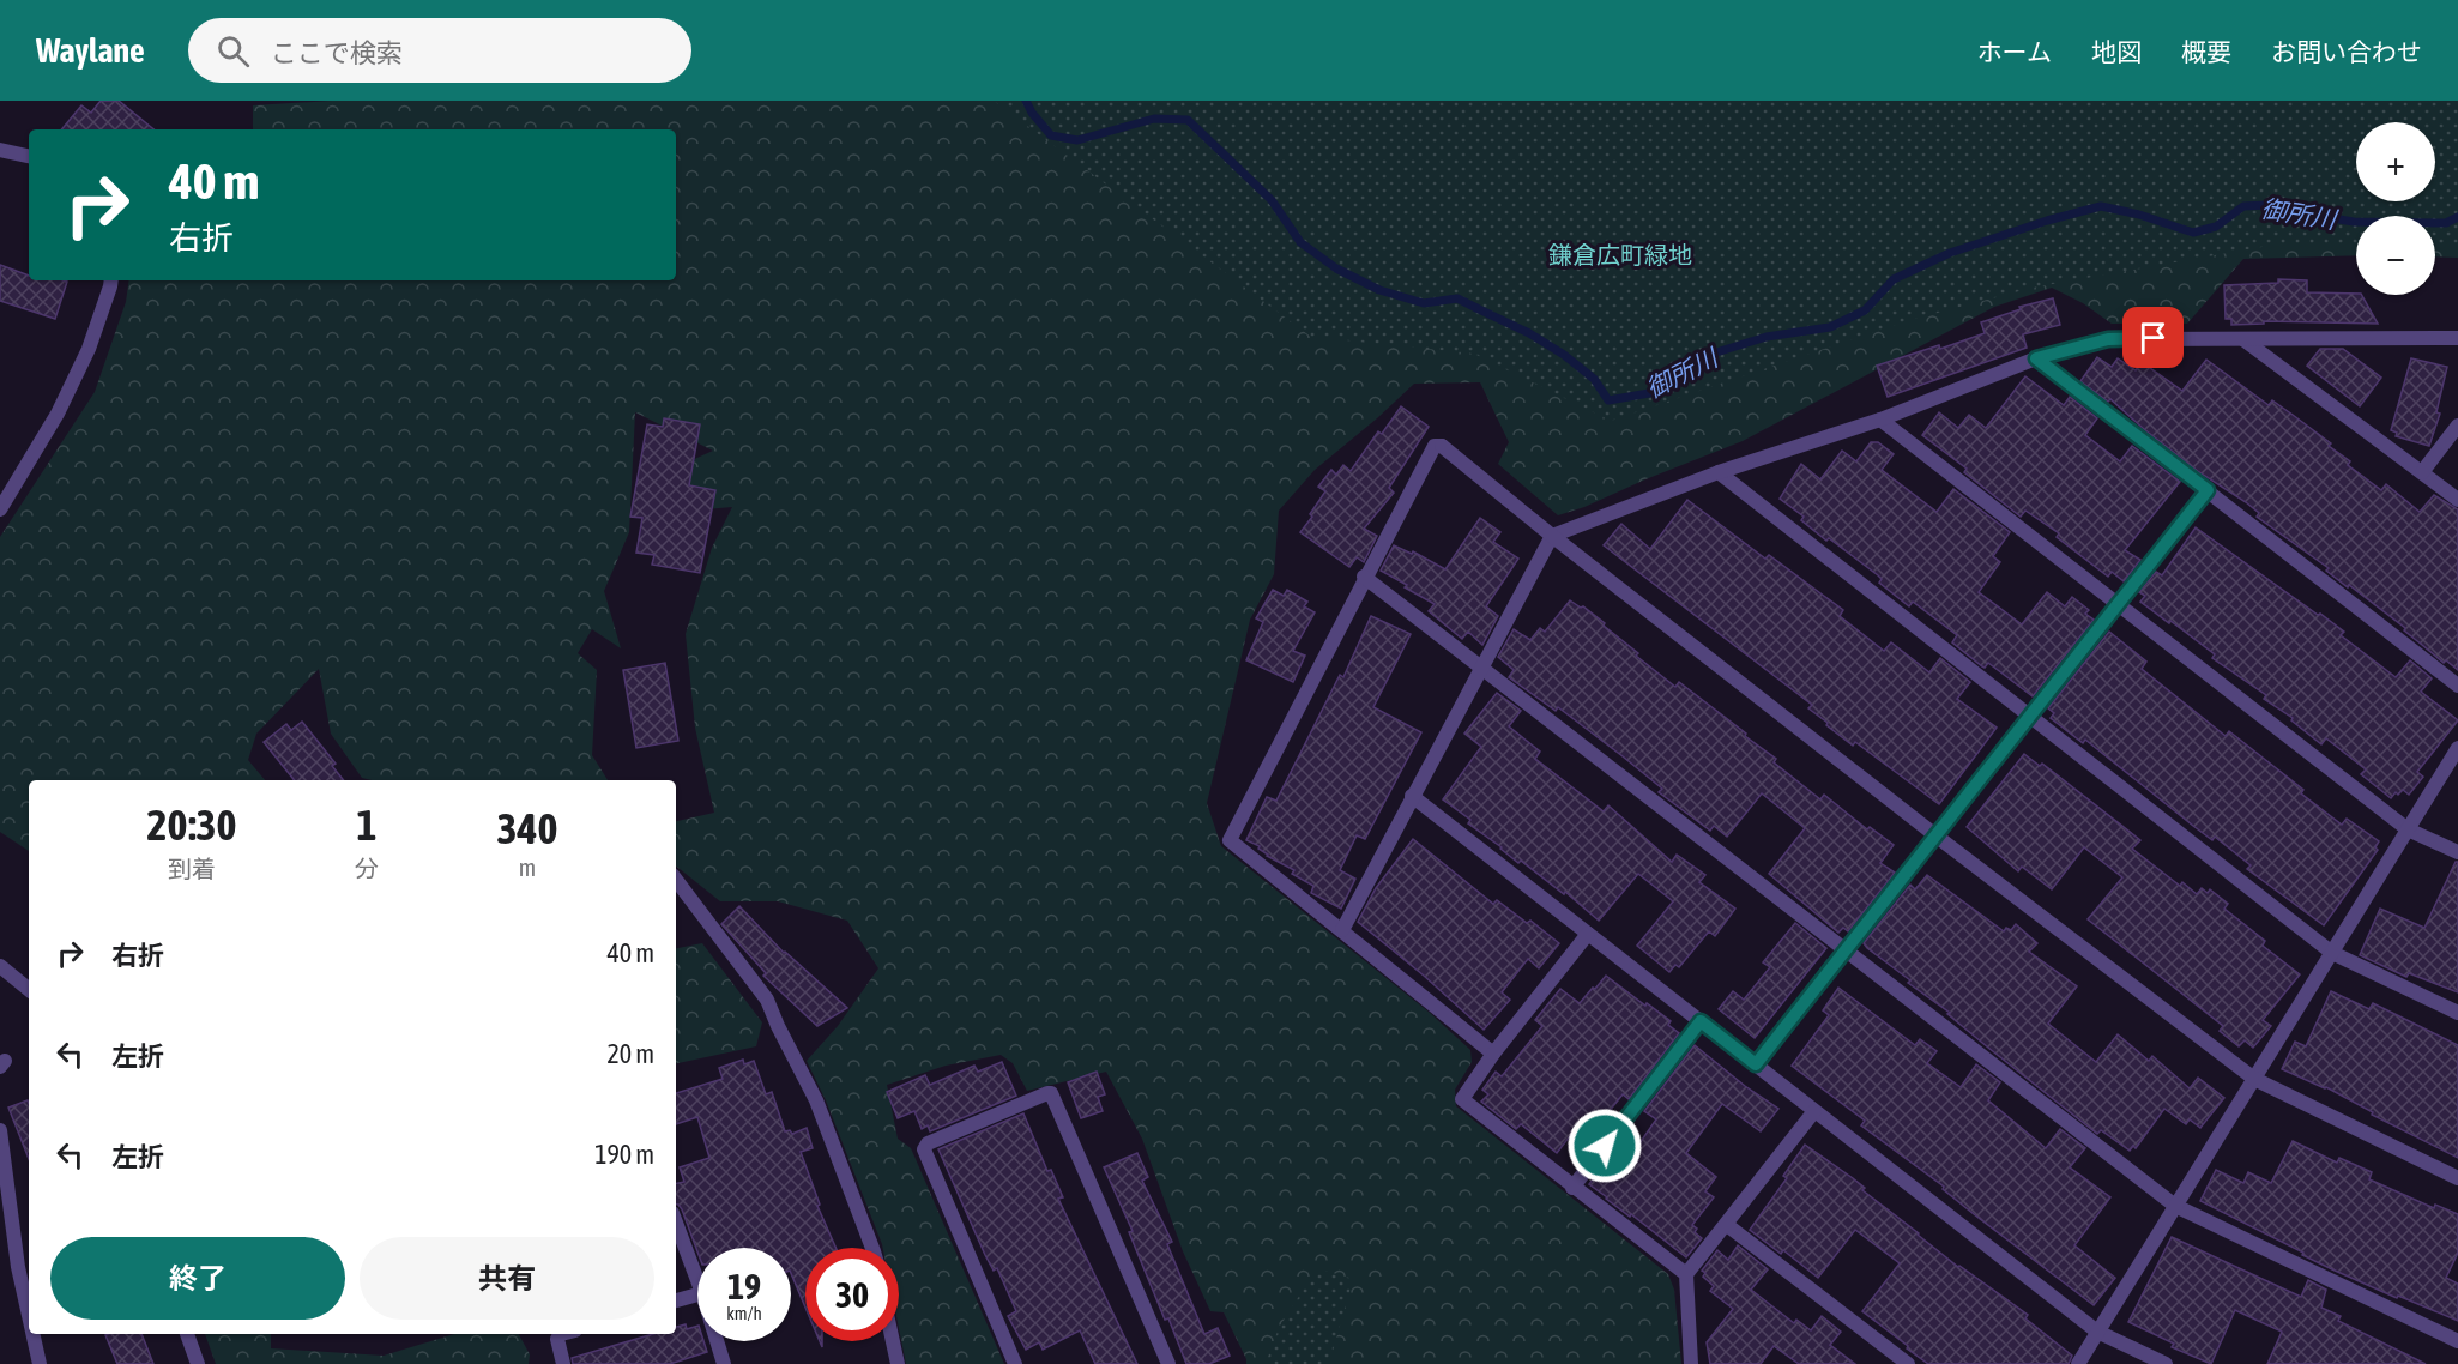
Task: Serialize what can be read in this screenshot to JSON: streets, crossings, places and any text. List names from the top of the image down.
{
  "water": ["御所川"],
  "parks": ["鎌倉広町緑地"],
  "page": {
    "header": "Waylane",
    "search": "ここで検索",
    "nav": [
      "ホーム",
      "地図",
      "概要",
      "お問い合わせ"
    ],
    "map_buttons": ["+", "−"],
    "turn": ["40 m", "右折"],
    "eta": [
      "20:30",
      "到着",
      "1",
      "分",
      "340",
      "m"
    ],
    "list": [
      {
        "name": "右折",
        "value": "40 m"
      },
      {
        "name": "左折",
        "value": "20 m"
      },
      {
        "name": "左折",
        "value": "190 m"
      }
    ],
    "buttons": ["終了", "共有"],
    "speed": "19 km/h",
    "limit": "30"
  }
}
